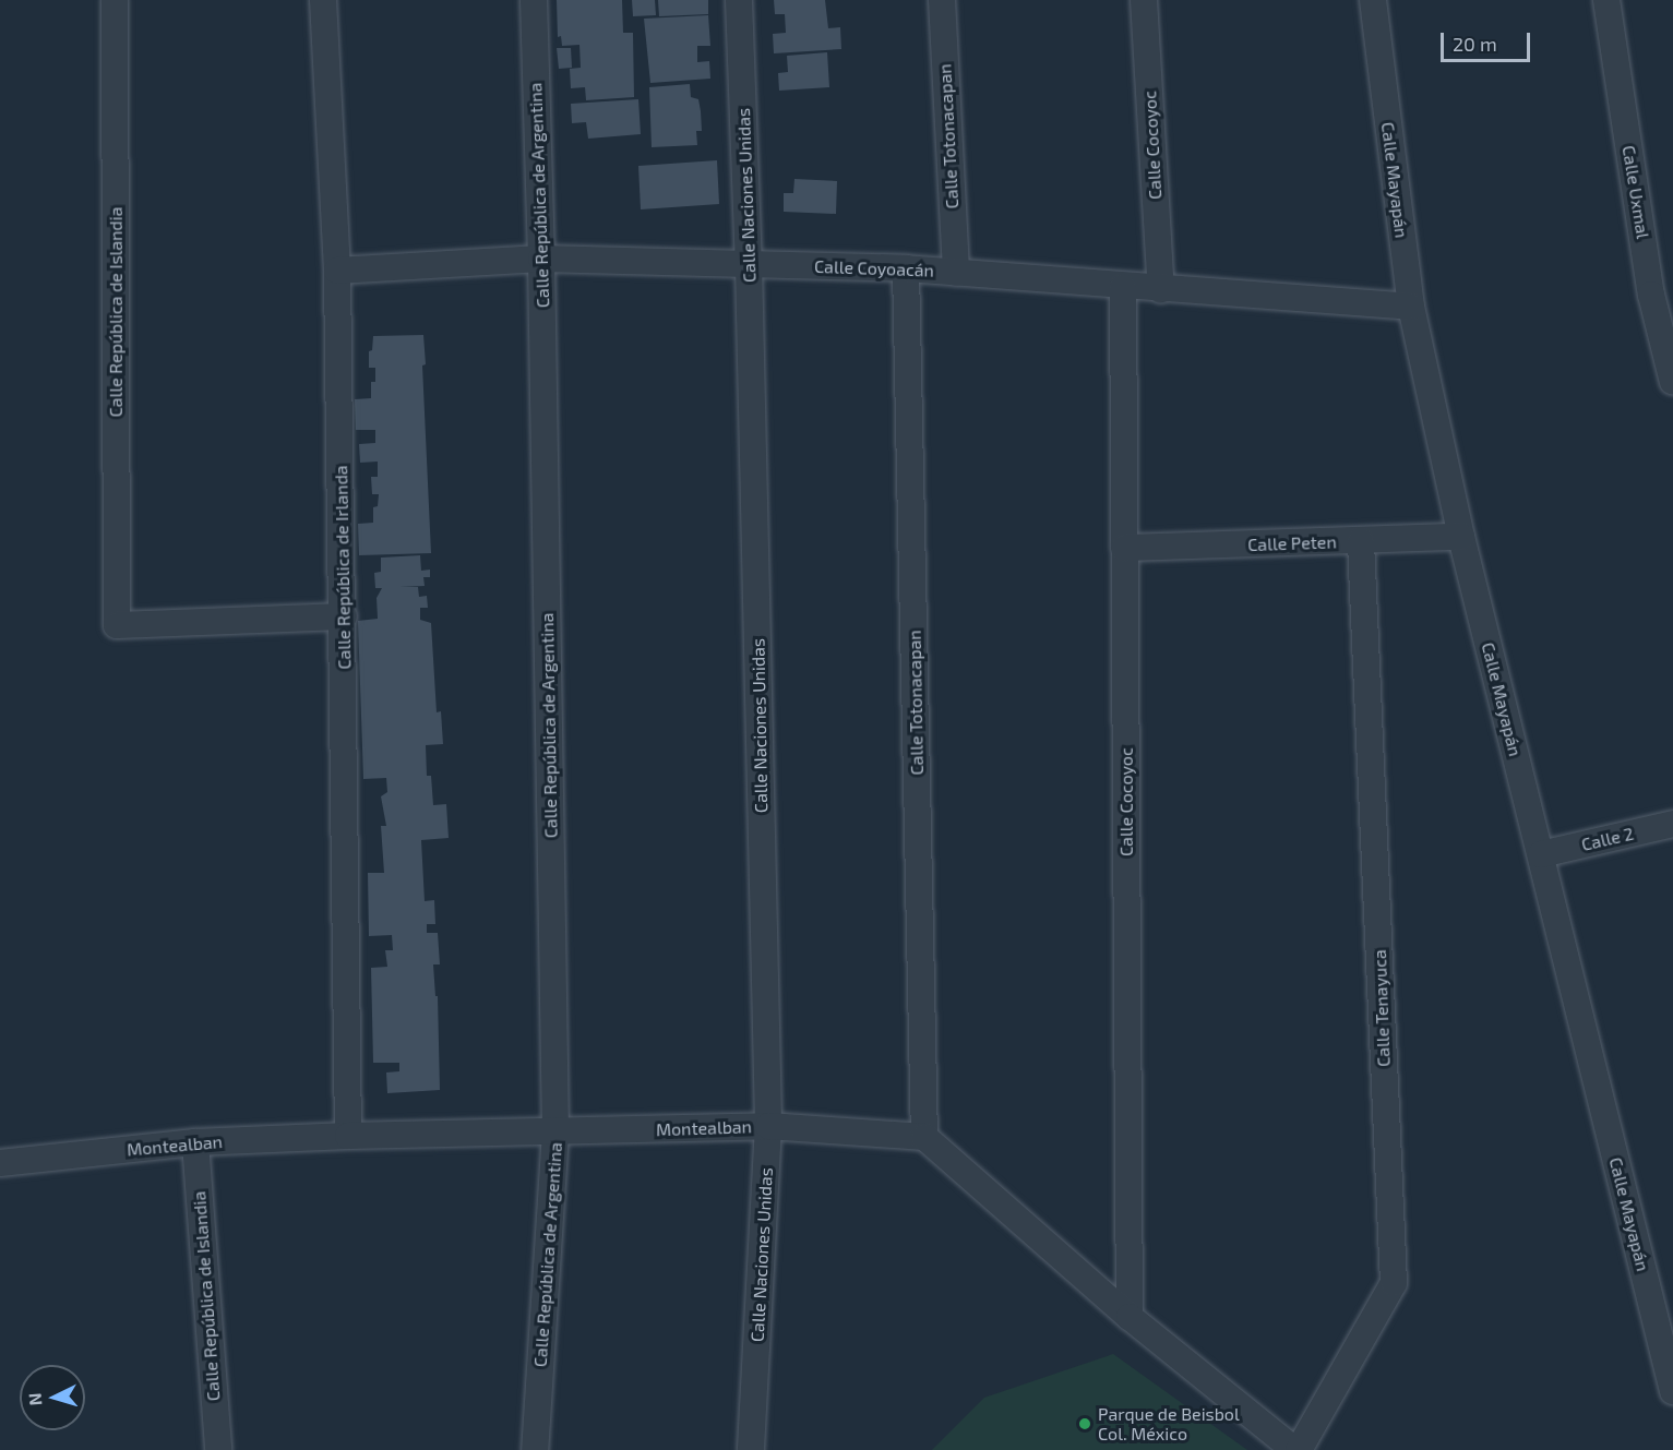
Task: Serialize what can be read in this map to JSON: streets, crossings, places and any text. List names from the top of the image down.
{
  "streets": {
    "street": [
      "Calle Totonacapan",
      "Calle Cocoyoc",
      "Calle Mayapán",
      "Calle Uxmal",
      "Calle República de Argentina",
      "Calle Naciones Unidas",
      "Calle Coyoacán",
      "Calle República de Islandia",
      "Calle Peten",
      "Calle República de Irlanda",
      "Calle 2",
      "Calle Tenayuca",
      "Montealban"
    ]
  },
  "crossings": [
    ["Calle Totonacapan", "Calle Coyoacán"],
    ["Calle Totonacapan", "Montealban"],
    ["Calle Cocoyoc", "Calle Coyoacán"],
    ["Calle Cocoyoc", "Calle Peten"],
    ["Calle Mayapán", "Calle Coyoacán"],
    ["Calle Mayapán", "Calle Peten"],
    ["Calle Mayapán", "Calle 2"],
    ["Calle República de Argentina", "Calle Coyoacán"],
    ["Calle República de Argentina", "Montealban"],
    ["Calle Naciones Unidas", "Calle Coyoacán"],
    ["Calle Naciones Unidas", "Montealban"],
    ["Calle Coyoacán", "Calle República de Irlanda"],
    ["Calle República de Islandia", "Calle República de Irlanda"],
    ["Calle República de Islandia", "Montealban"],
    ["Calle Peten", "Calle Tenayuca"],
    ["Calle República de Irlanda", "Montealban"]
  ],
  "places": ["Parque de Beisbol Col. México"],
  "scale_bar": "20 m",
  "north": "left"
}
